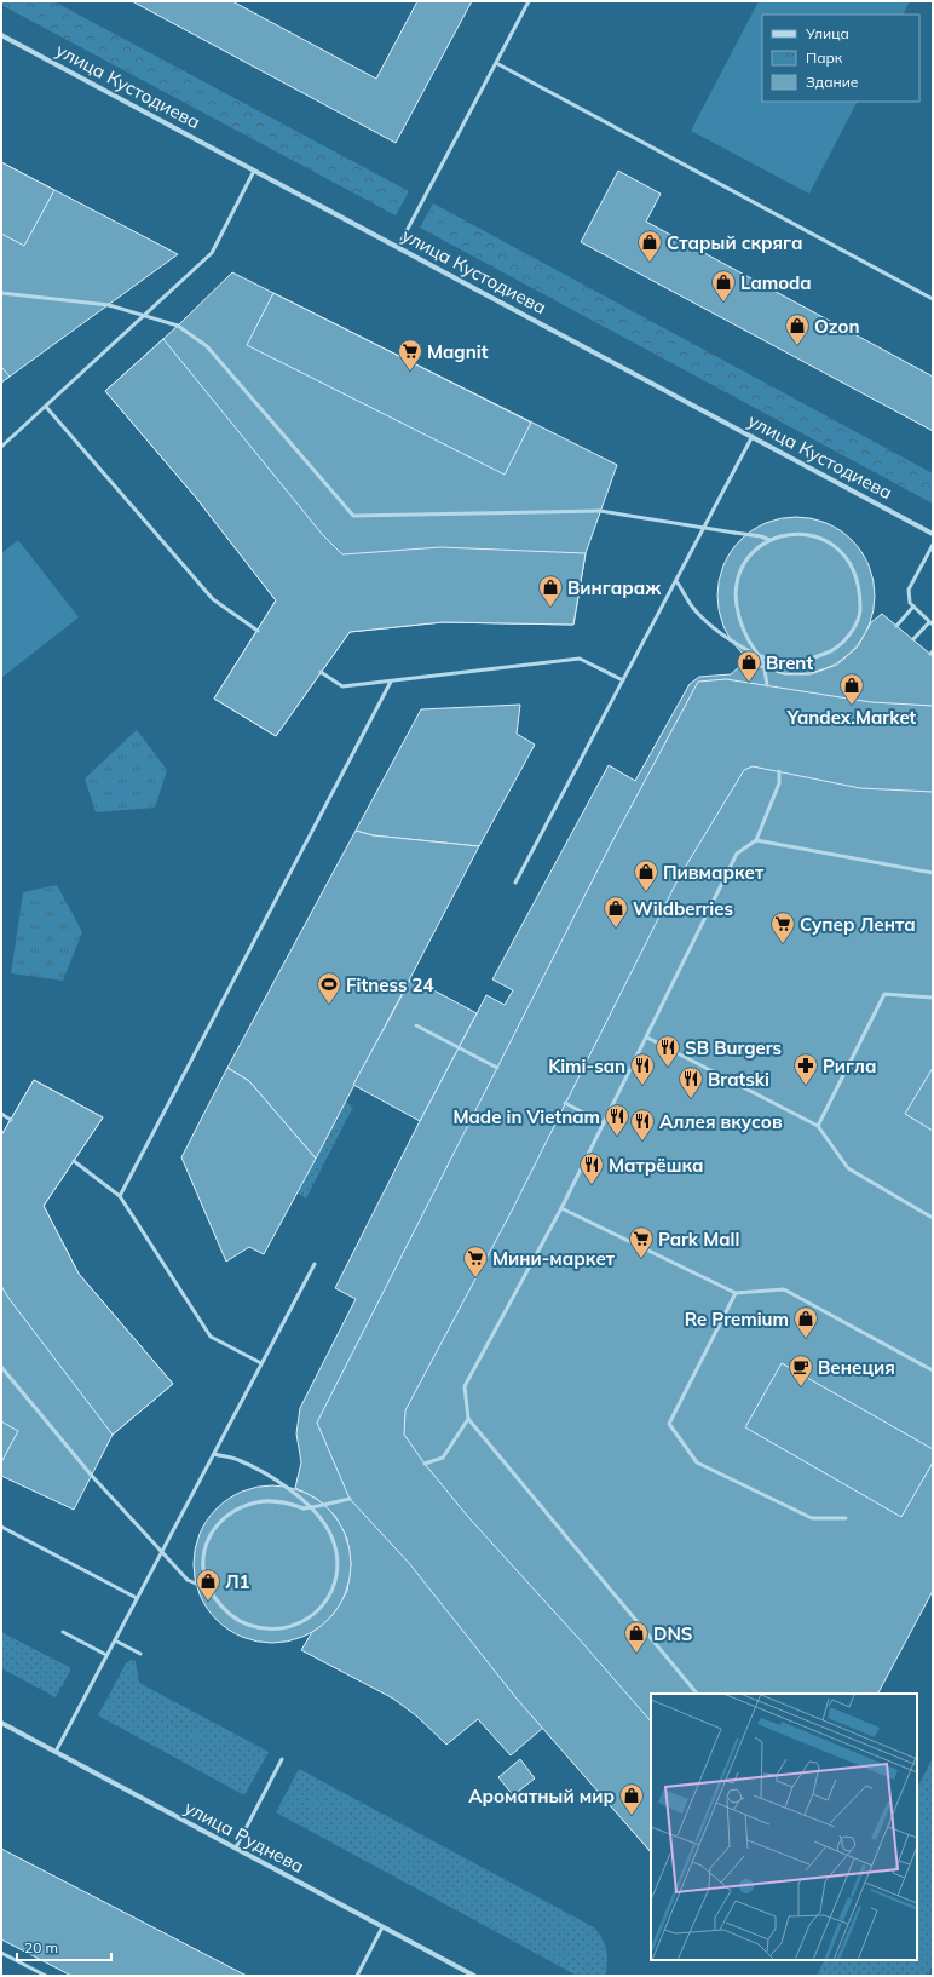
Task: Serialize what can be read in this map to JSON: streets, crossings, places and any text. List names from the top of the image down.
{
  "streets": {
    "street": ["улица Кустодиева", "улица Руднева"]
  },
  "places": {
    "shop": [
      "Старый скряга",
      "Lamoda",
      "Ozon",
      "Вингараж",
      "Brent",
      "Yandex.Market",
      "Пивмаркет",
      "Wildberries",
      "Re Premium",
      "Л1",
      "DNS",
      "Ароматный мир"
    ],
    "supermarket": [
      "Magnit",
      "Супер Лента",
      "Park Mall",
      "Мини-маркет"
    ],
    "sports": ["Fitness 24"],
    "restaurant": [
      "SB Burgers",
      "Kimi-san",
      "Bratski",
      "Made in Vietnam",
      "Аллея вкусов",
      "Матрёшка"
    ],
    "pharmacy": ["Ригла"],
    "cafe": ["Венеция"]
  },
  "legend": ["Улица", "Парк", "Здание"],
  "scale_bar": "20 m"
}
